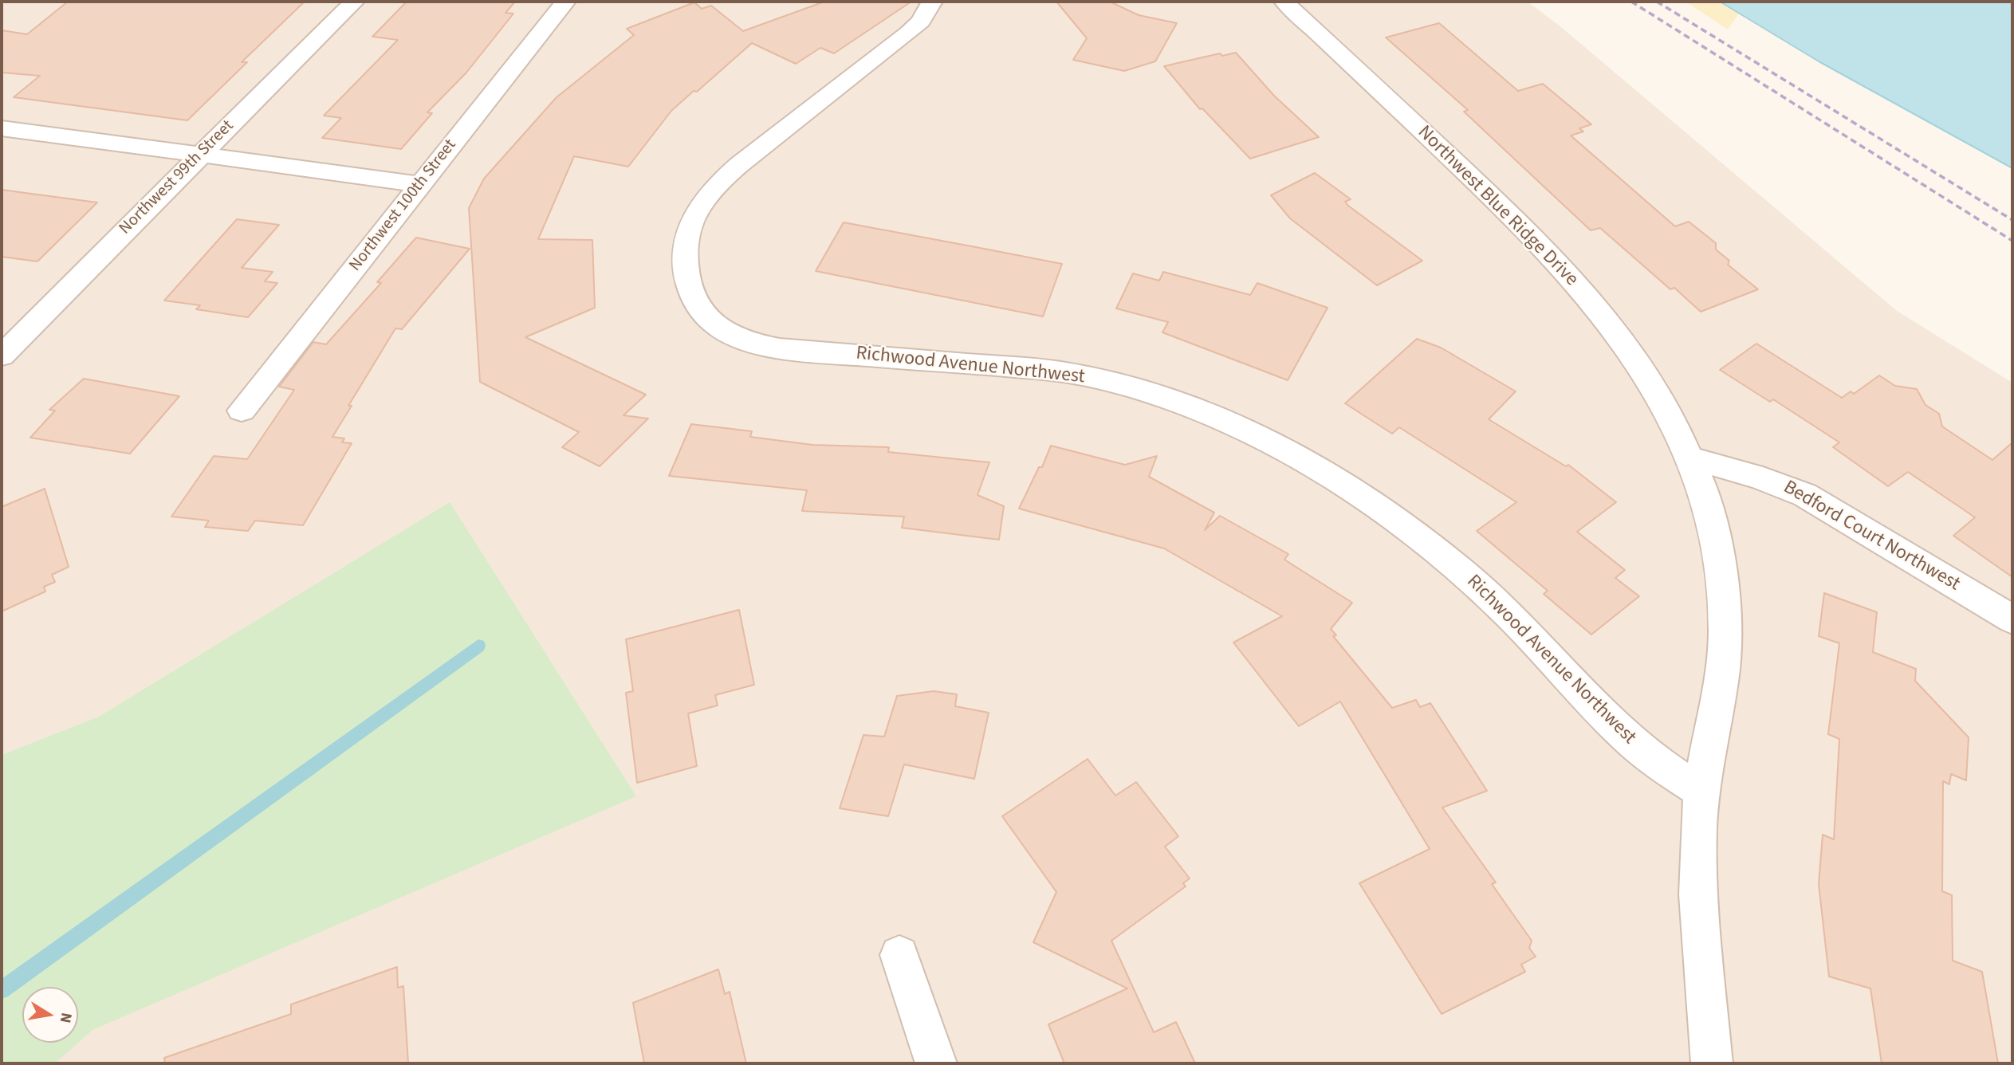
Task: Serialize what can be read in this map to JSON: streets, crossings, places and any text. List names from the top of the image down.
{
  "streets": {
    "street": [
      "Northwest 99th Street",
      "Northwest 100th Street",
      "Northwest Blue Ridge Drive",
      "Richwood Avenue Northwest",
      "Bedford Court Northwest"
    ]
  },
  "crossings": [
    ["Northwest Blue Ridge Drive", "Richwood Avenue Northwest"],
    ["Northwest Blue Ridge Drive", "Bedford Court Northwest"]
  ],
  "north": "right"
}
